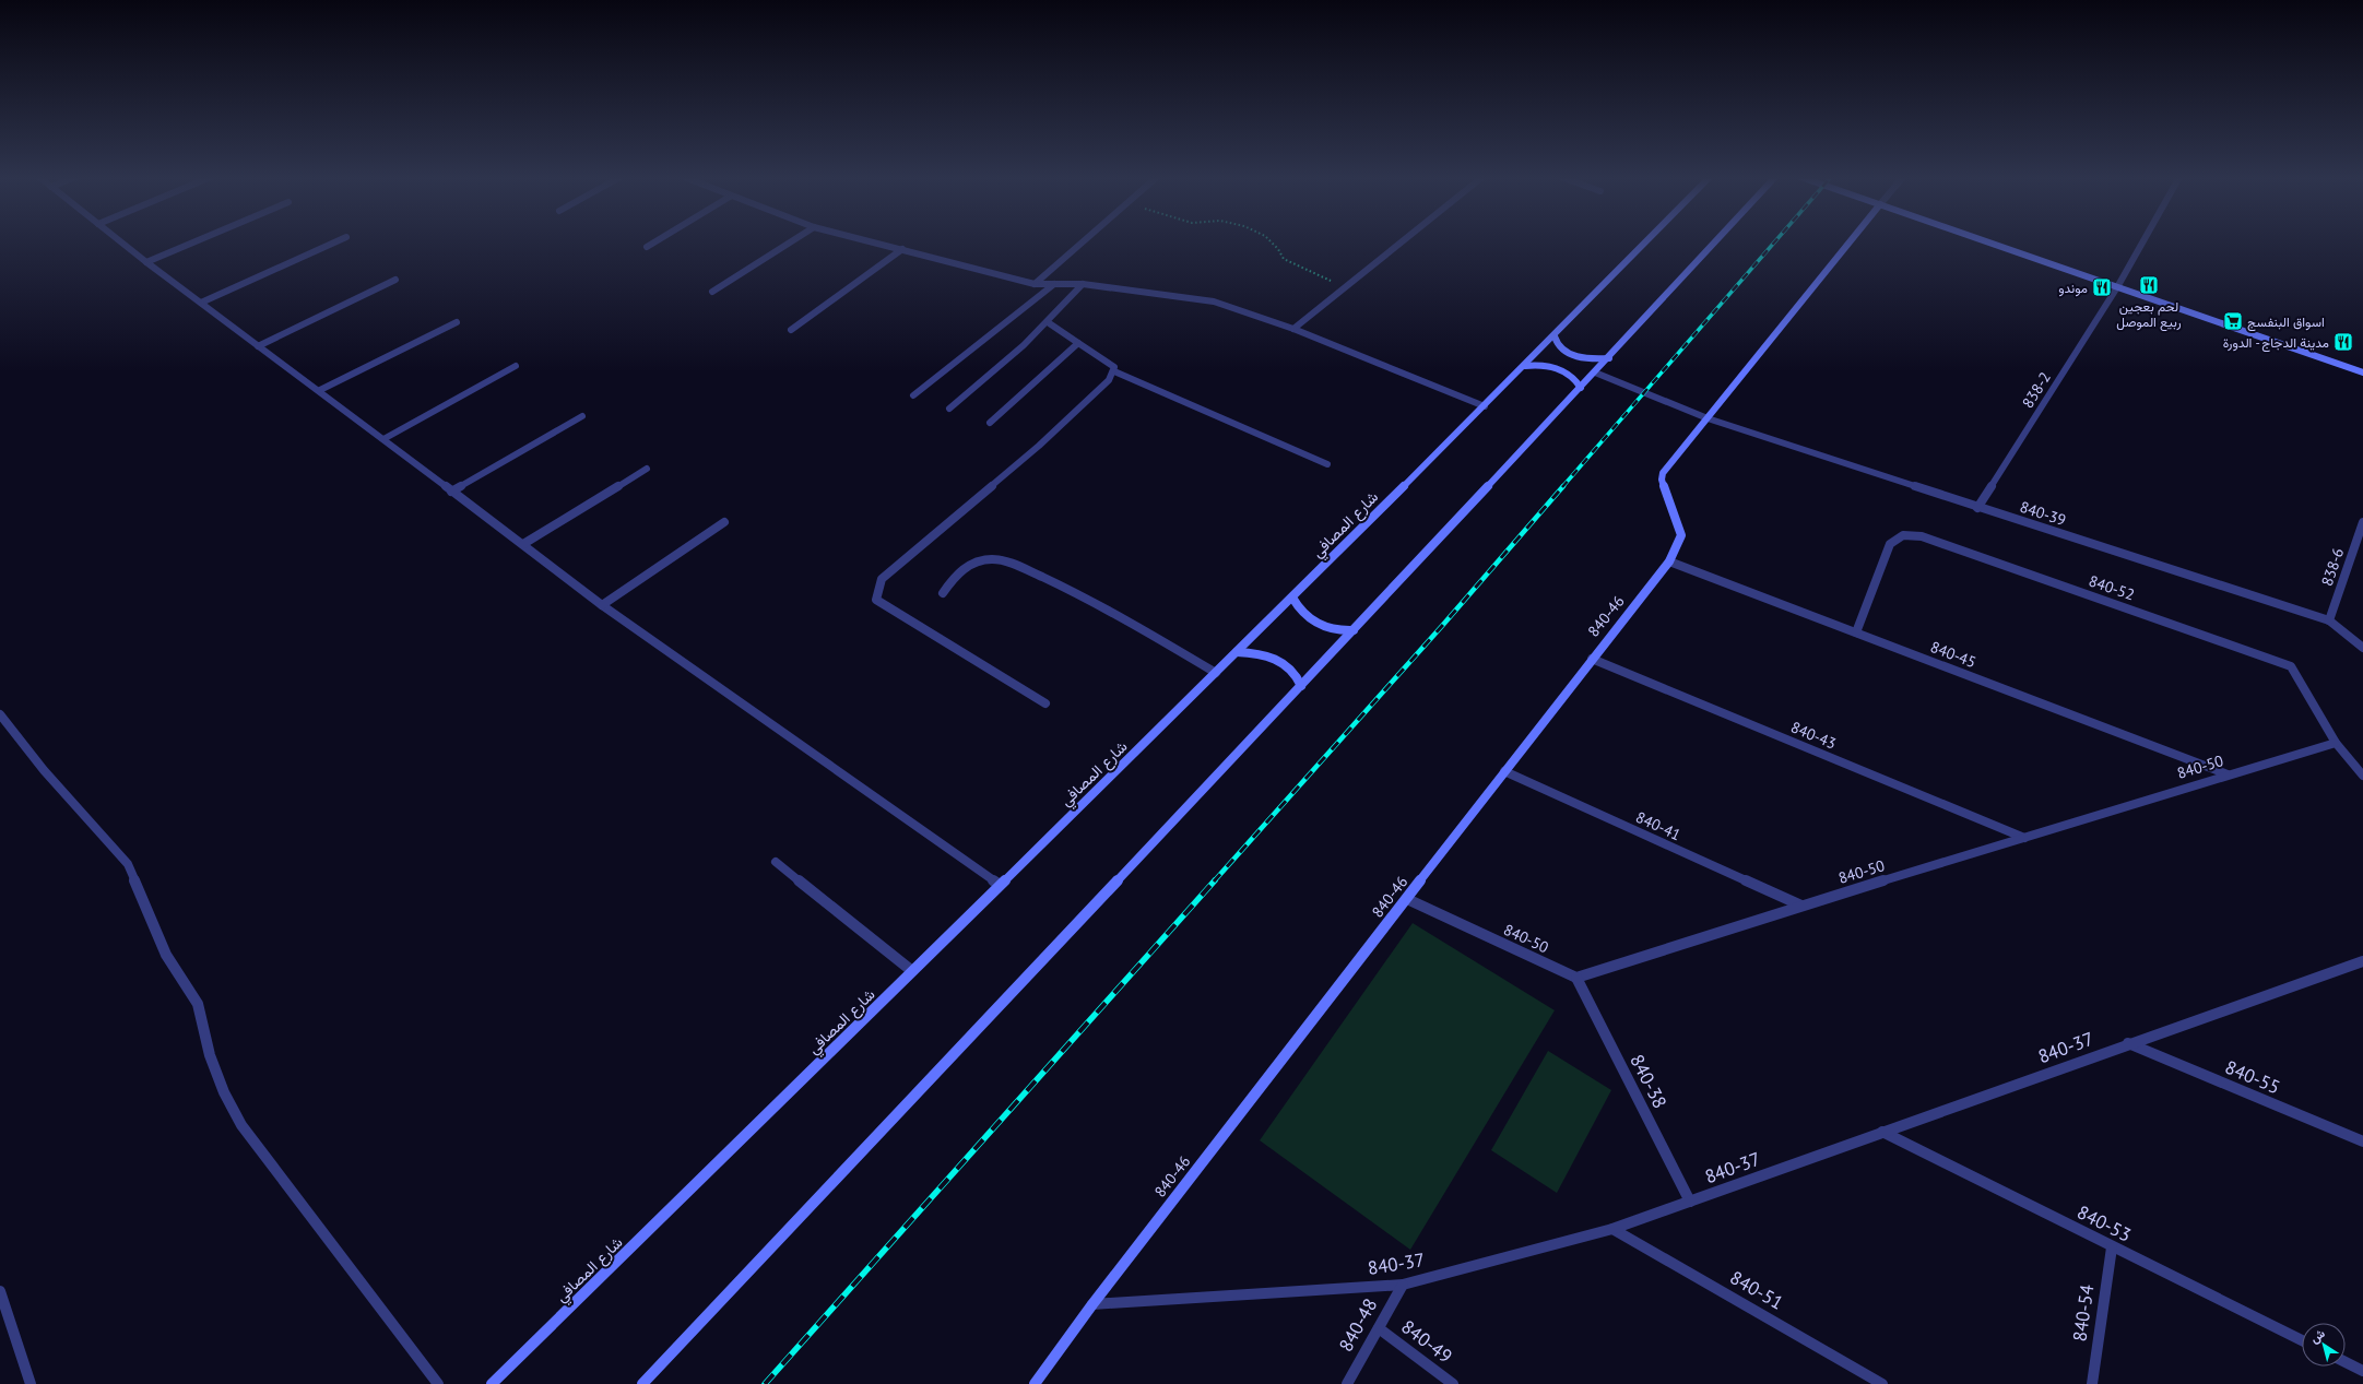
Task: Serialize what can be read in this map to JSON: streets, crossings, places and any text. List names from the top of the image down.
{
  "streets": {
    "main road": ["شارع المصافي", "840-46"],
    "street": [
      "838-2",
      "840-39",
      "838-6",
      "840-52",
      "840-45",
      "840-43",
      "840-50",
      "840-41",
      "840-37",
      "840-55",
      "840-38",
      "840-53",
      "840-51",
      "840-54",
      "840-48",
      "840-49"
    ]
  },
  "crossings": [
    ["838-2", "840-39"],
    ["840-39", "838-6"],
    ["840-39", "840-46"],
    ["840-52", "840-45"],
    ["840-52", "840-50"],
    ["840-46", "840-45"],
    ["840-46", "840-43"],
    ["840-46", "840-50"],
    ["840-46", "840-41"],
    ["840-46", "840-37"],
    ["840-45", "840-50"],
    ["840-43", "840-50"],
    ["840-50", "840-41"],
    ["840-50", "840-38"],
    ["840-37", "840-55"],
    ["840-37", "840-38"],
    ["840-37", "840-53"],
    ["840-37", "840-51"],
    ["840-37", "840-48"],
    ["840-53", "840-54"],
    ["840-48", "840-49"]
  ],
  "places": {
    "restaurant": ["لحم بعجين ربيع الموصل", "موندو", "مدينة الدجاج - الدورة"],
    "supermarket": ["اسواق البنفسج"]
  },
  "north": "top left"
}
